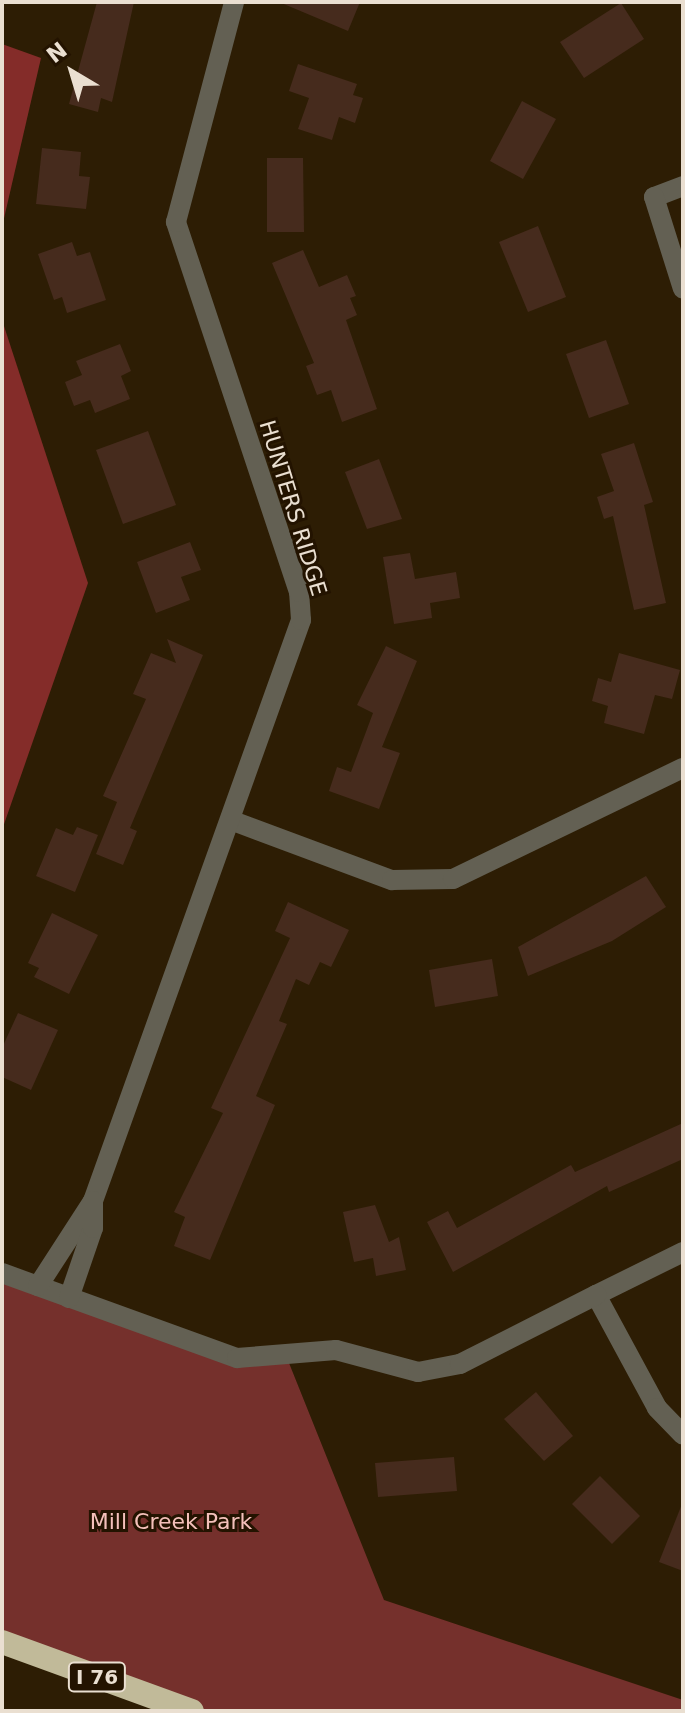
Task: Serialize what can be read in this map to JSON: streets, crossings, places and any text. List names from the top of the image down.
{
  "streets": {
    "highway": ["I 76"],
    "street": ["HUNTERS RIDGE"]
  },
  "parks": ["Mill Creek Park"],
  "north": "top left"
}
